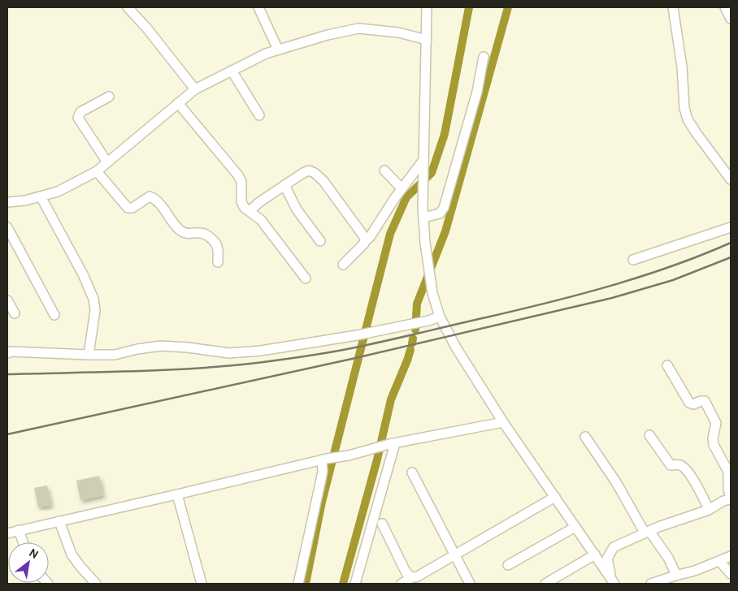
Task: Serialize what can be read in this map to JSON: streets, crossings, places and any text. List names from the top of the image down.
{
  "north": "top right"
}
